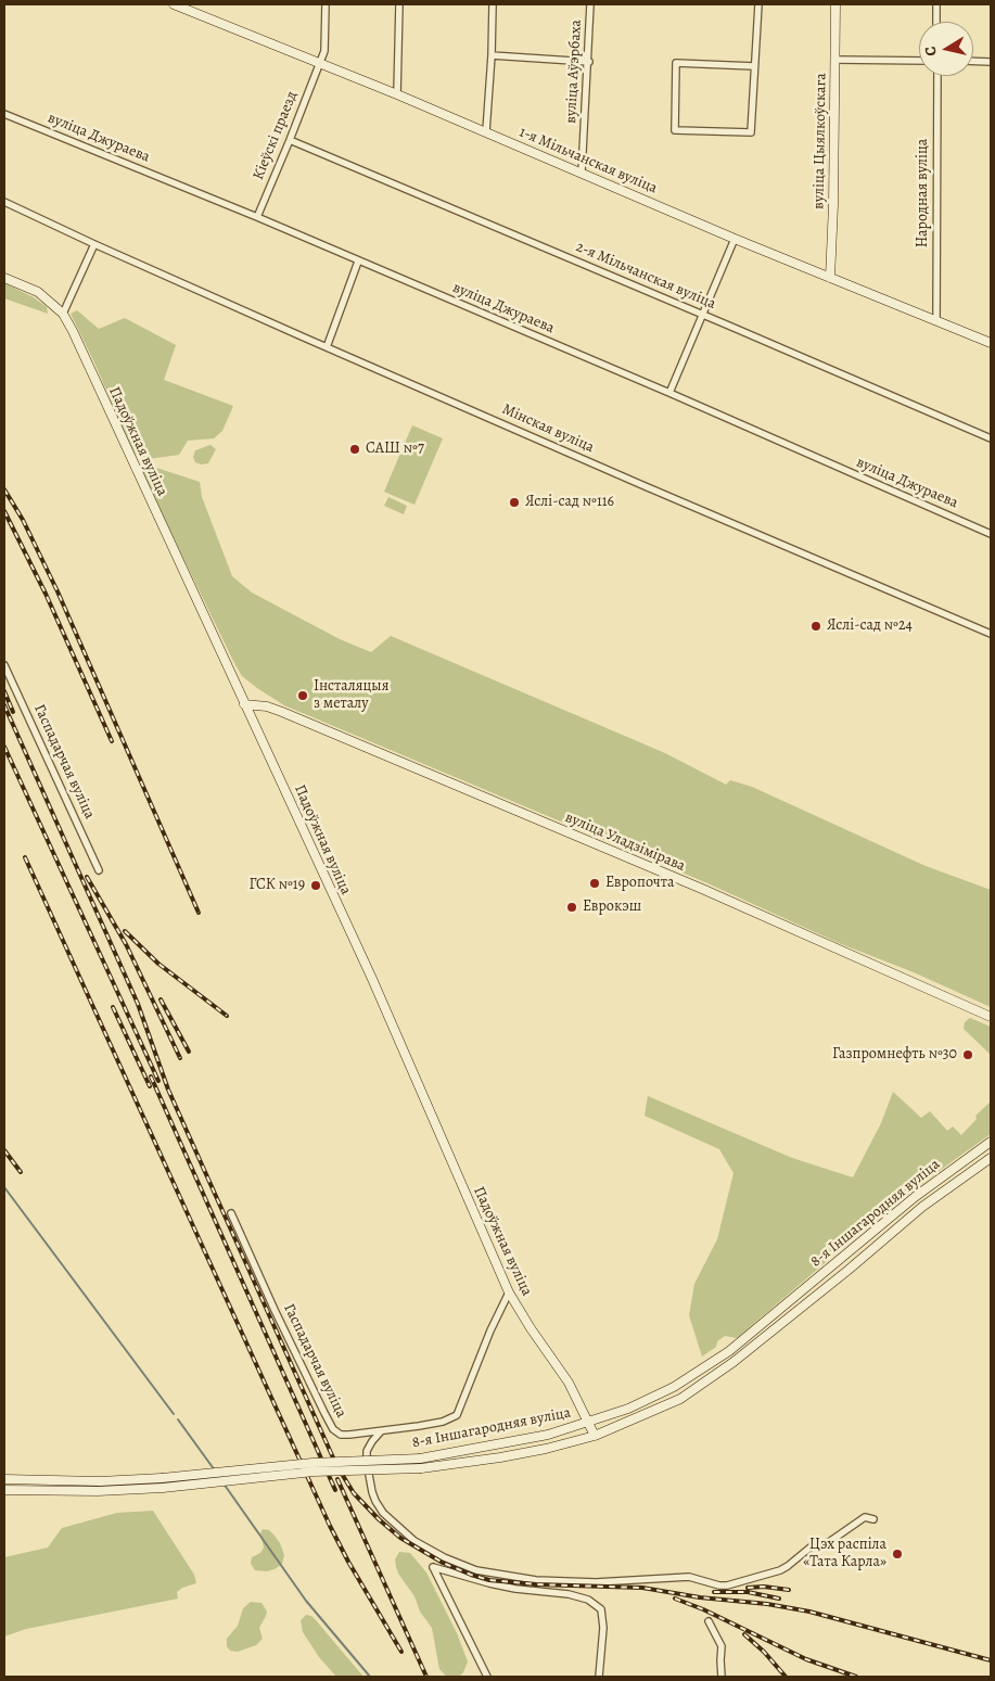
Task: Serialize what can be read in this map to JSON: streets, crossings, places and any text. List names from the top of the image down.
{
  "streets": {
    "main road": [
      "вуліца Цыялкоўскага",
      "1-я Мільчанская вуліца",
      "Падоўжная вуліца",
      "вуліца Уладзімірава",
      "8-я Іншагародняя вуліца"
    ],
    "street": [
      "вуліца Аўэрбаха",
      "Кіеўскі праезд",
      "вуліца Джураева",
      "Народная вуліца",
      "2-я Мільчанская вуліца",
      "Мінская вуліца",
      "Гаспадарчая вуліца"
    ]
  },
  "crossings": [
    ["вуліца Аўэрбаха", "1-я Мільчанская вуліца"],
    ["Кіеўскі праезд", "вуліца Джураева"],
    ["Кіеўскі праезд", "1-я Мільчанская вуліца"],
    ["Кіеўскі праезд", "2-я Мільчанская вуліца"],
    ["вуліца Цыялкоўскага", "1-я Мільчанская вуліца"],
    ["1-я Мільчанская вуліца", "Народная вуліца"],
    ["Падоўжная вуліца", "Гаспадарчая вуліца"],
    ["Падоўжная вуліца", "вуліца Уладзімірава"],
    ["Падоўжная вуліца", "8-я Іншагародняя вуліца"]
  ],
  "places": [
    "САШ №7",
    "Яслі-сад №116",
    "Яслі-сад №24",
    "Інсталяцыя з металу",
    "Европочта",
    "ГСК №19",
    "Еврокэш",
    "Газпромнефть №30",
    "Цэх распіла «Тата Карла»"
  ],
  "north": "left"
}
